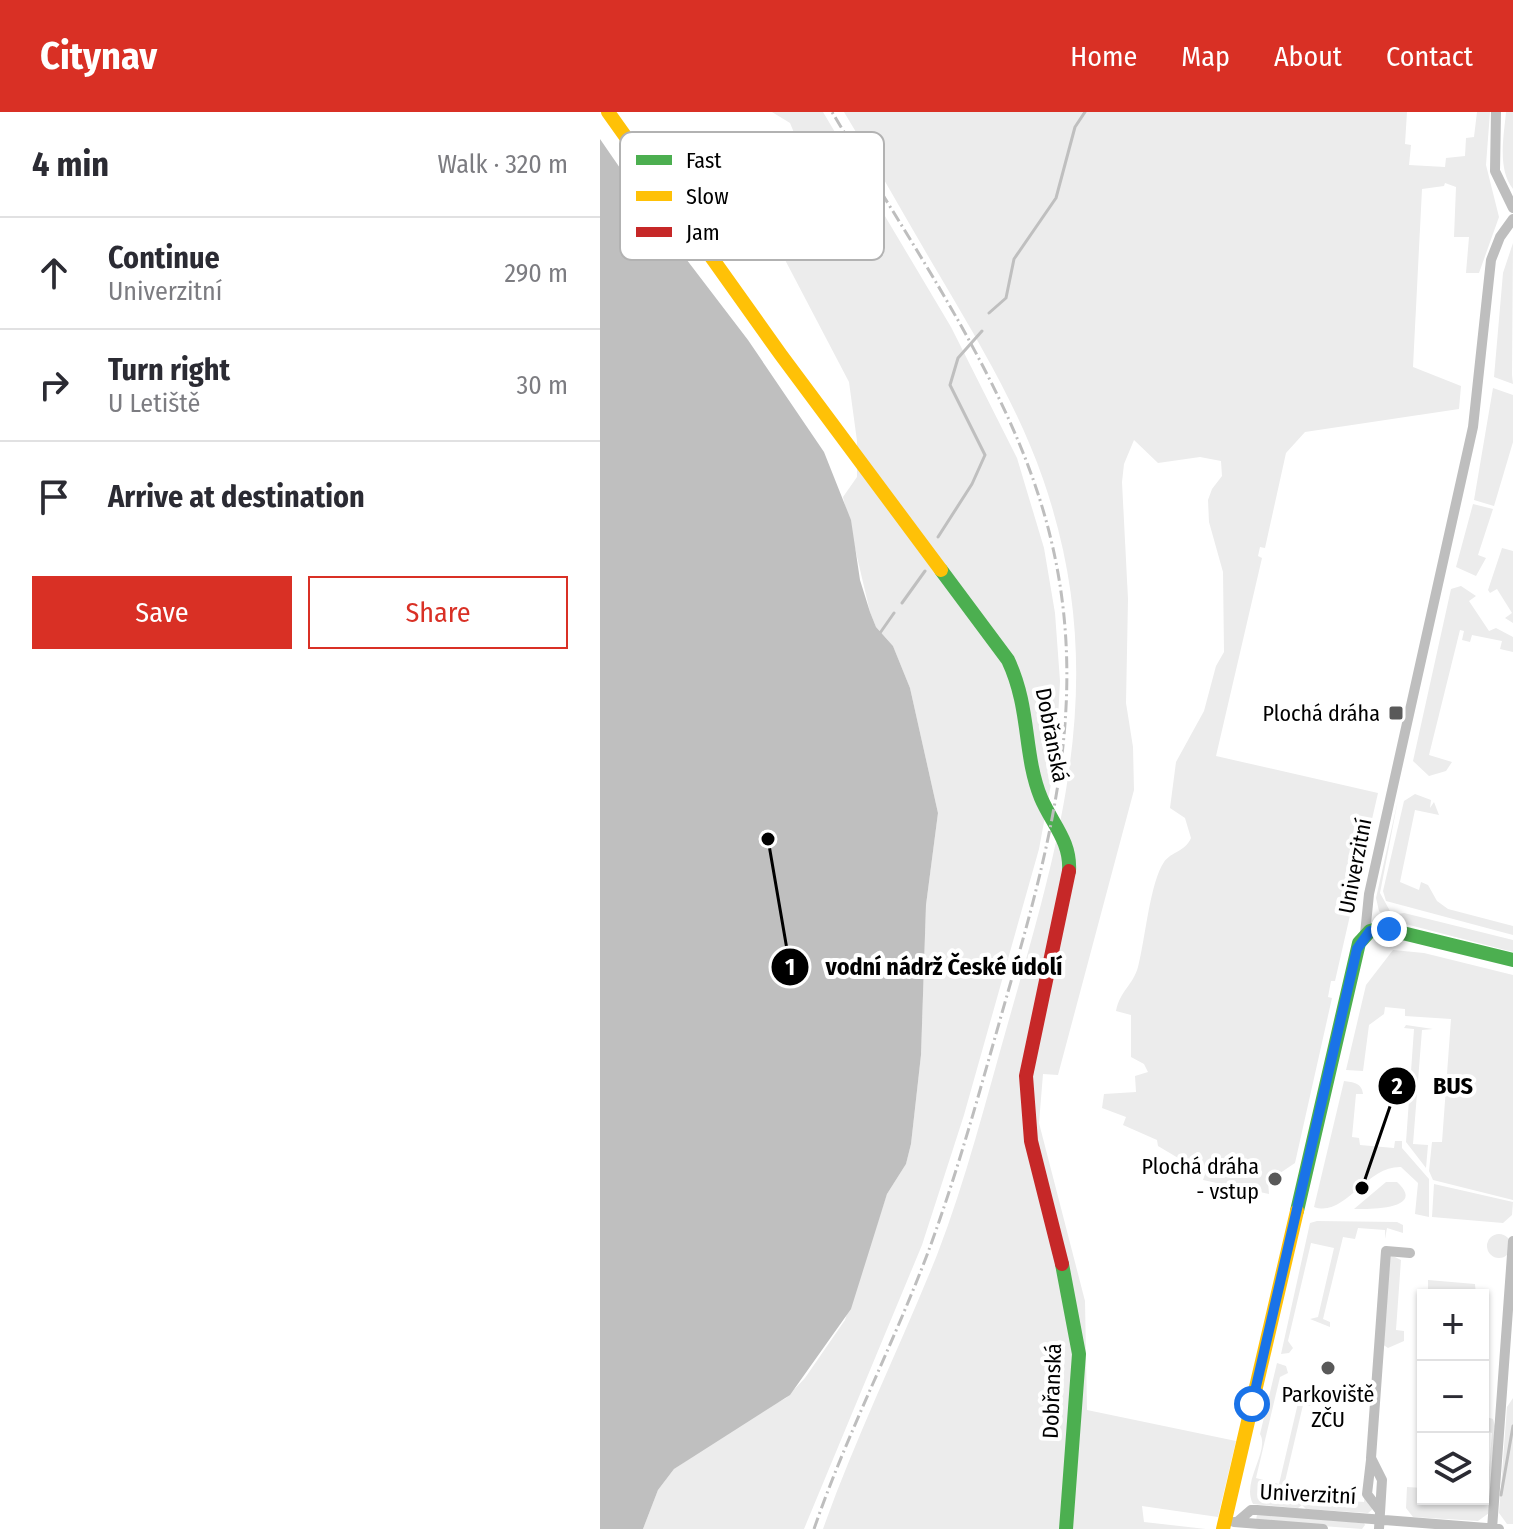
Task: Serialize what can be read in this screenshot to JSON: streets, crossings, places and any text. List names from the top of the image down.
{
  "streets": {
    "street": ["Dobřanská", "Univerzitní"]
  },
  "places": {
    "transit": ["Plochá dráha"],
    "other": [
      "vodní nádrž České údolí",
      "Plochá dráha - vstup",
      "BUS",
      "Parkoviště ZČU"
    ]
  },
  "legend": ["Fast", "Slow", "Jam"],
  "page": {
    "header": "Citynav",
    "nav": [
      "Home",
      "Map",
      "About",
      "Contact"
    ],
    "heading": ["4 min", "Walk · 320 m"],
    "list": [
      ["Continue", "Univerzitní", "290 m"],
      ["Turn right", "U Letiště", "30 m"],
      "Arrive at destination"
    ],
    "buttons": ["Save", "Share"],
    "map_buttons": ["+", "−"]
  }
}
